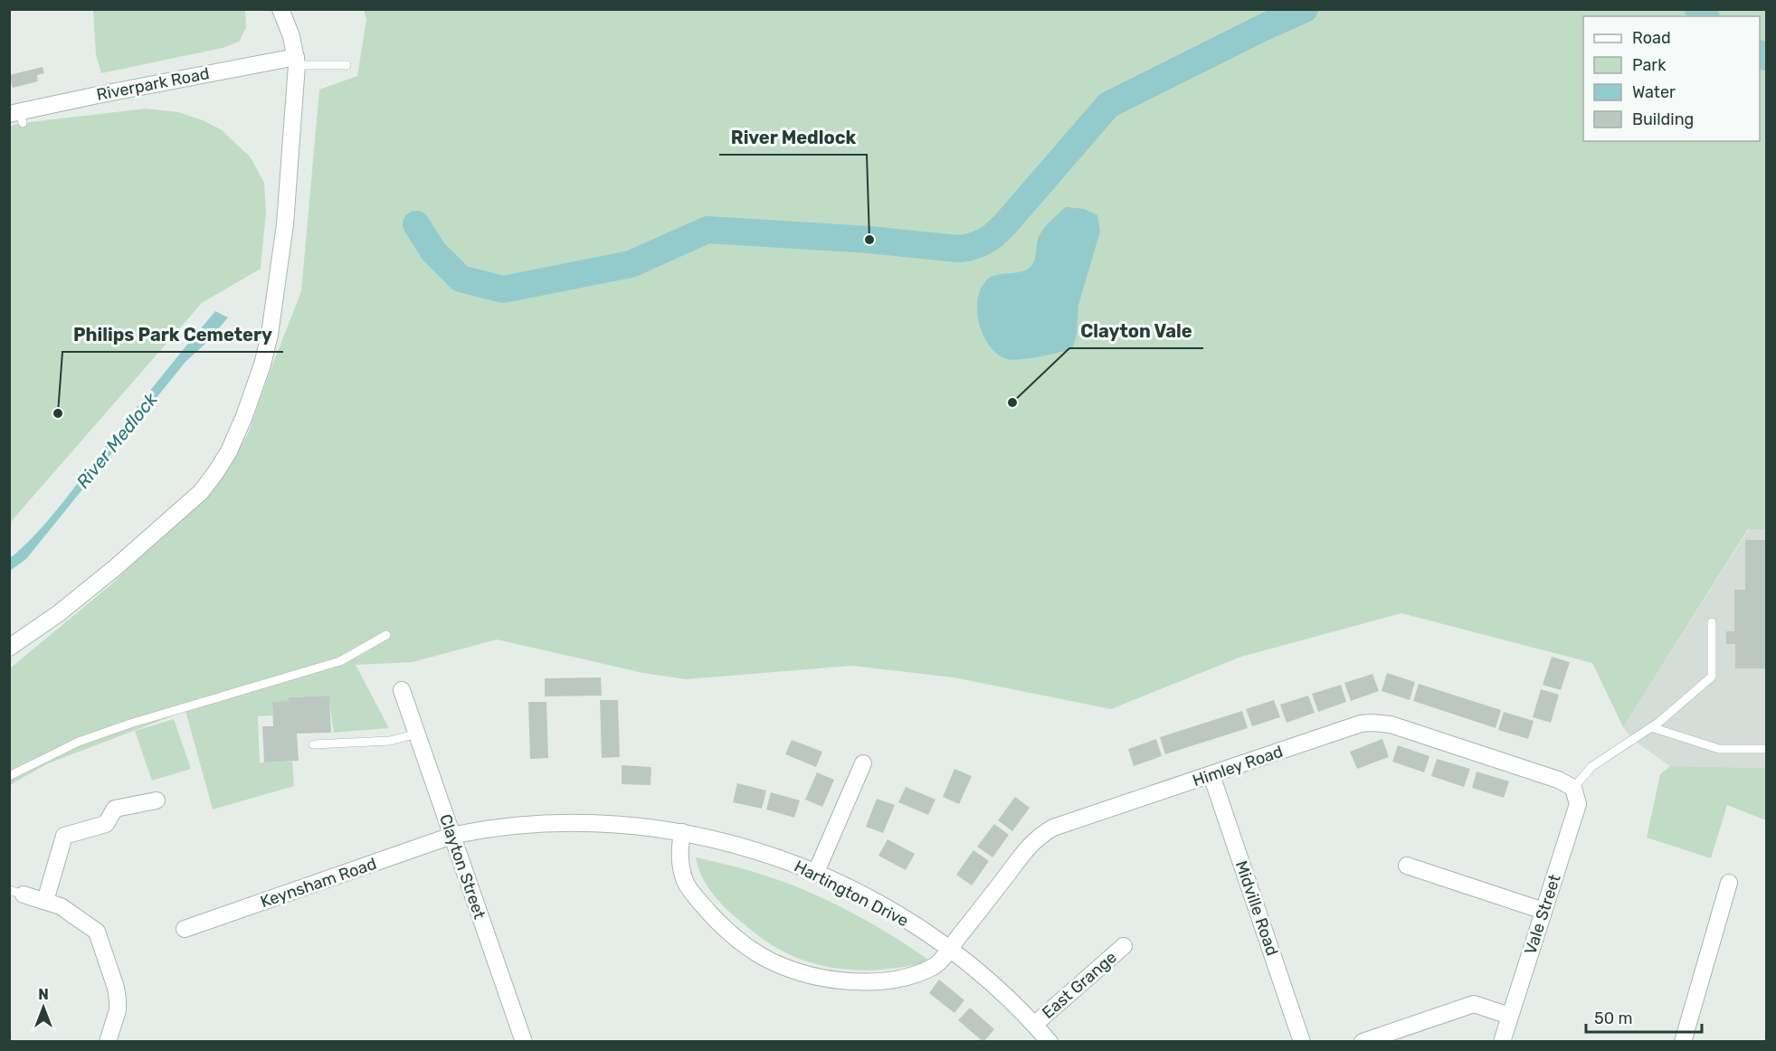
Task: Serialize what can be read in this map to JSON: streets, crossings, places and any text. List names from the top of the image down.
{
  "streets": {
    "street": [
      "Riverpark Road",
      "Himley Road",
      "Clayton Street",
      "Keynsham Road",
      "Hartington Drive",
      "Midville Road",
      "Vale Street",
      "East Grange"
    ]
  },
  "crossings": [
    ["Himley Road", "Hartington Drive"],
    ["Himley Road", "Midville Road"],
    ["Himley Road", "Vale Street"],
    ["Clayton Street", "Keynsham Road"],
    ["Clayton Street", "Hartington Drive"],
    ["Keynsham Road", "Hartington Drive"],
    ["Hartington Drive", "East Grange"]
  ],
  "water": ["River Medlock"],
  "places": ["River Medlock", "Clayton Vale", "Philips Park Cemetery"],
  "legend": [
    "Road",
    "Park",
    "Water",
    "Building"
  ],
  "scale_bar": "50 m",
  "north": "top"
}
